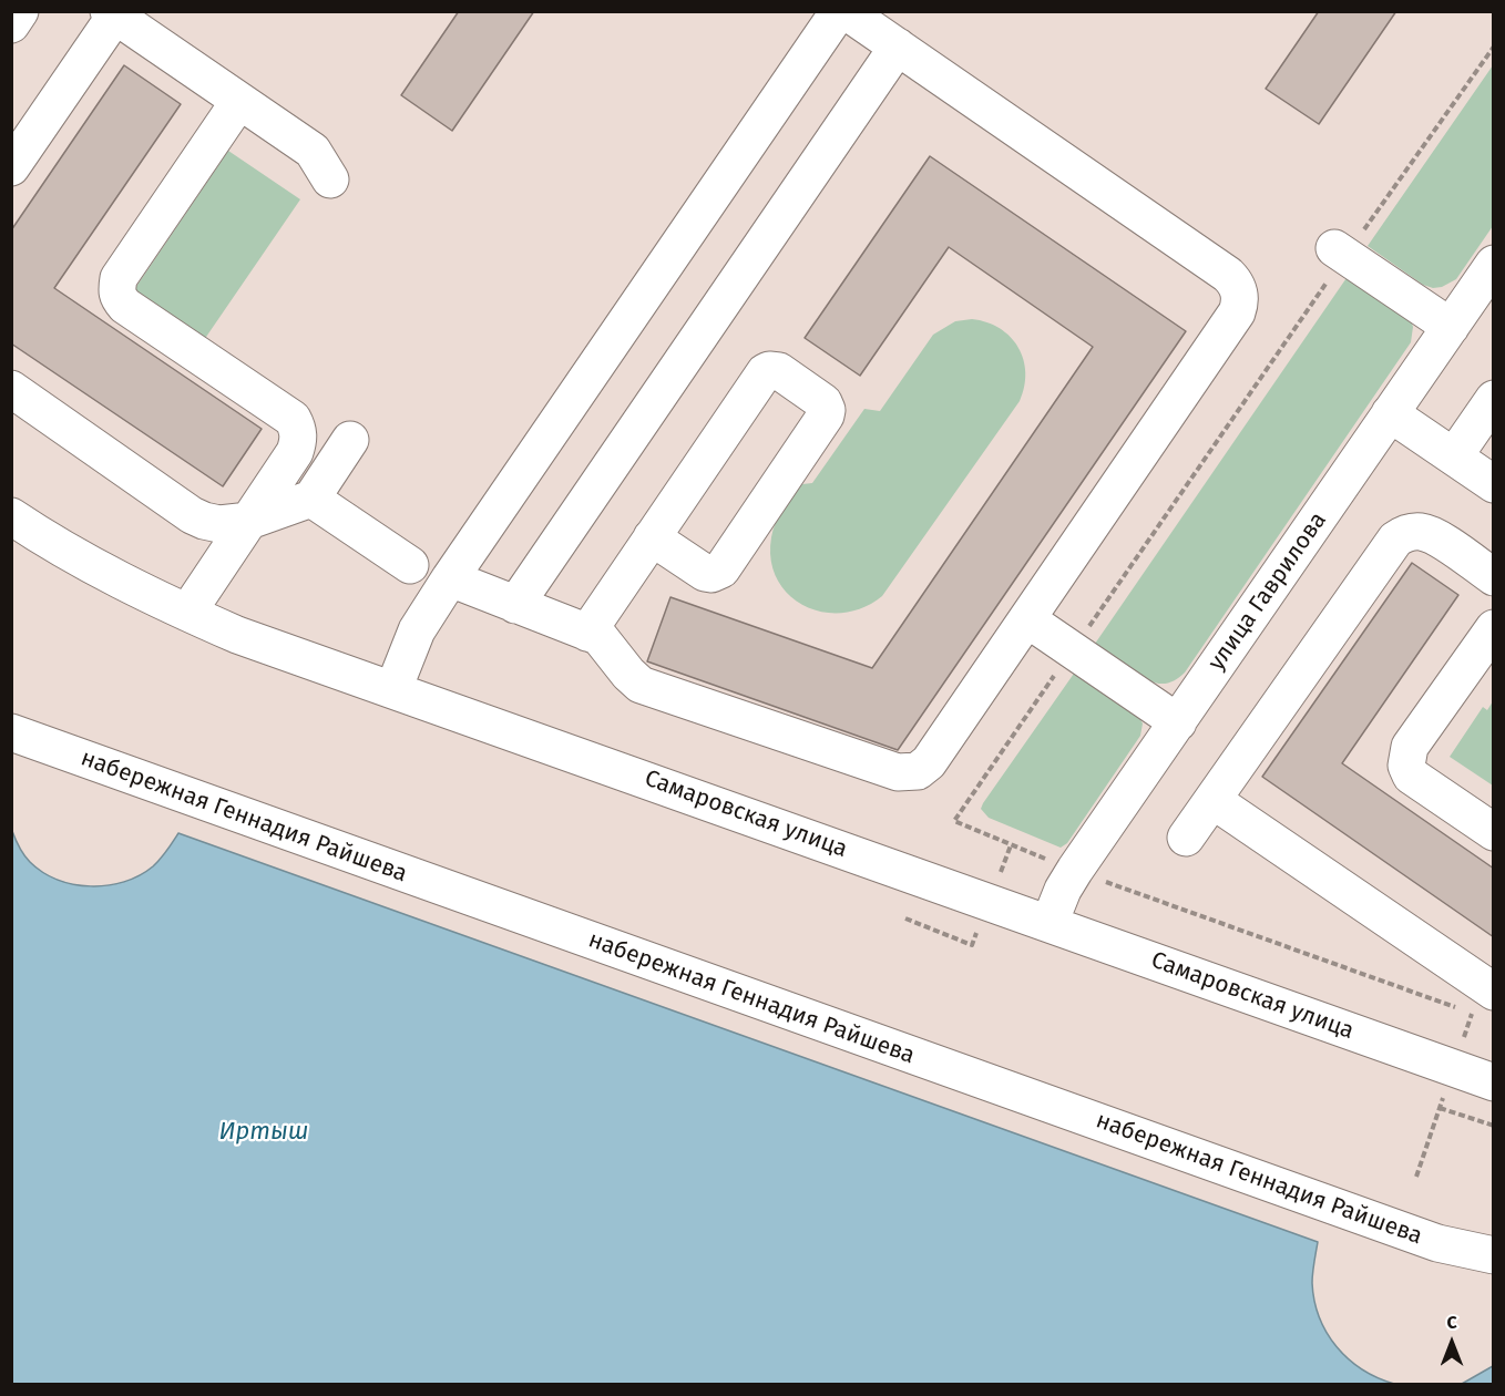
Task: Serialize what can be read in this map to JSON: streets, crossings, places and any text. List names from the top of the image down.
{
  "streets": {
    "street": ["улица Гаврилова", "Самаровская улица", "набережная Геннадия Райшева"]
  },
  "crossings": [
    ["улица Гаврилова", "Самаровская улица"]
  ],
  "water": ["Иртыш"],
  "north": "top"
}
